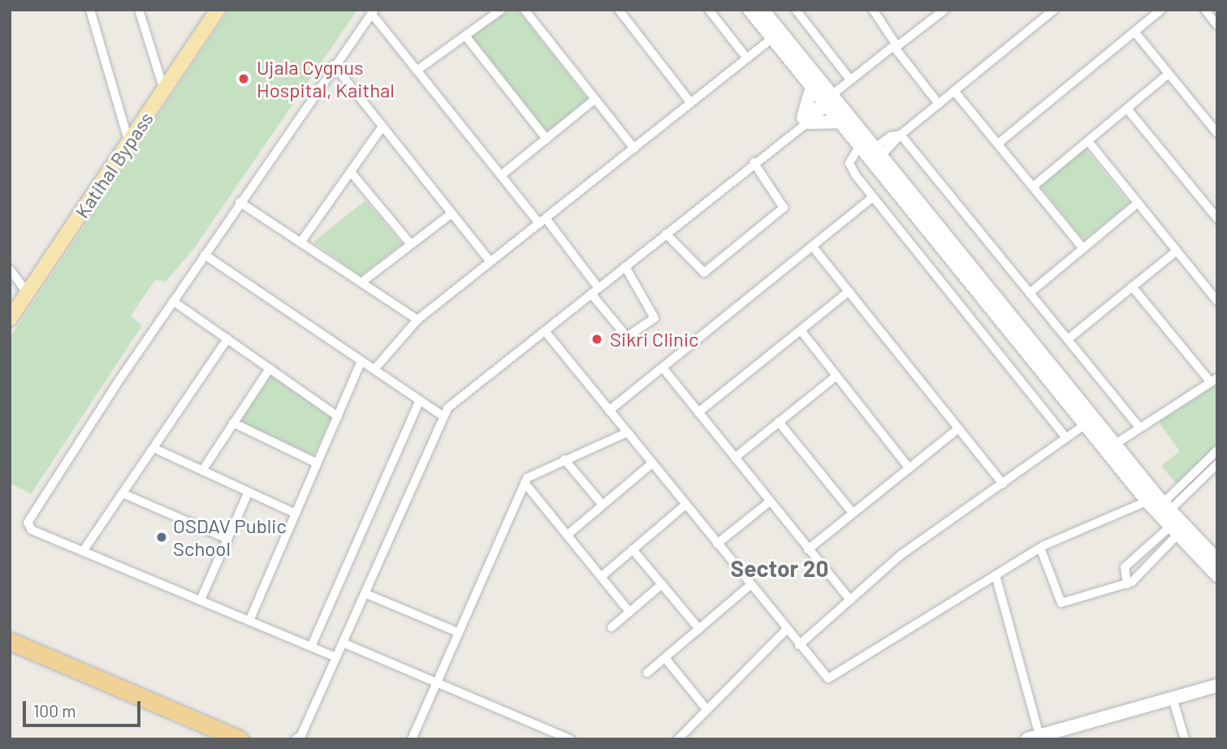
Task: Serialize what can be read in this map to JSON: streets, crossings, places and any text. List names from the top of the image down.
{
  "streets": {
    "main road": ["Katihal Bypass"]
  },
  "districts": ["Sector 20"],
  "places": ["Ujala Cygnus Hospital, Kaithal", "Sikri Clinic", "OSDAV Public School"],
  "scale_bar": "100 m"
}
